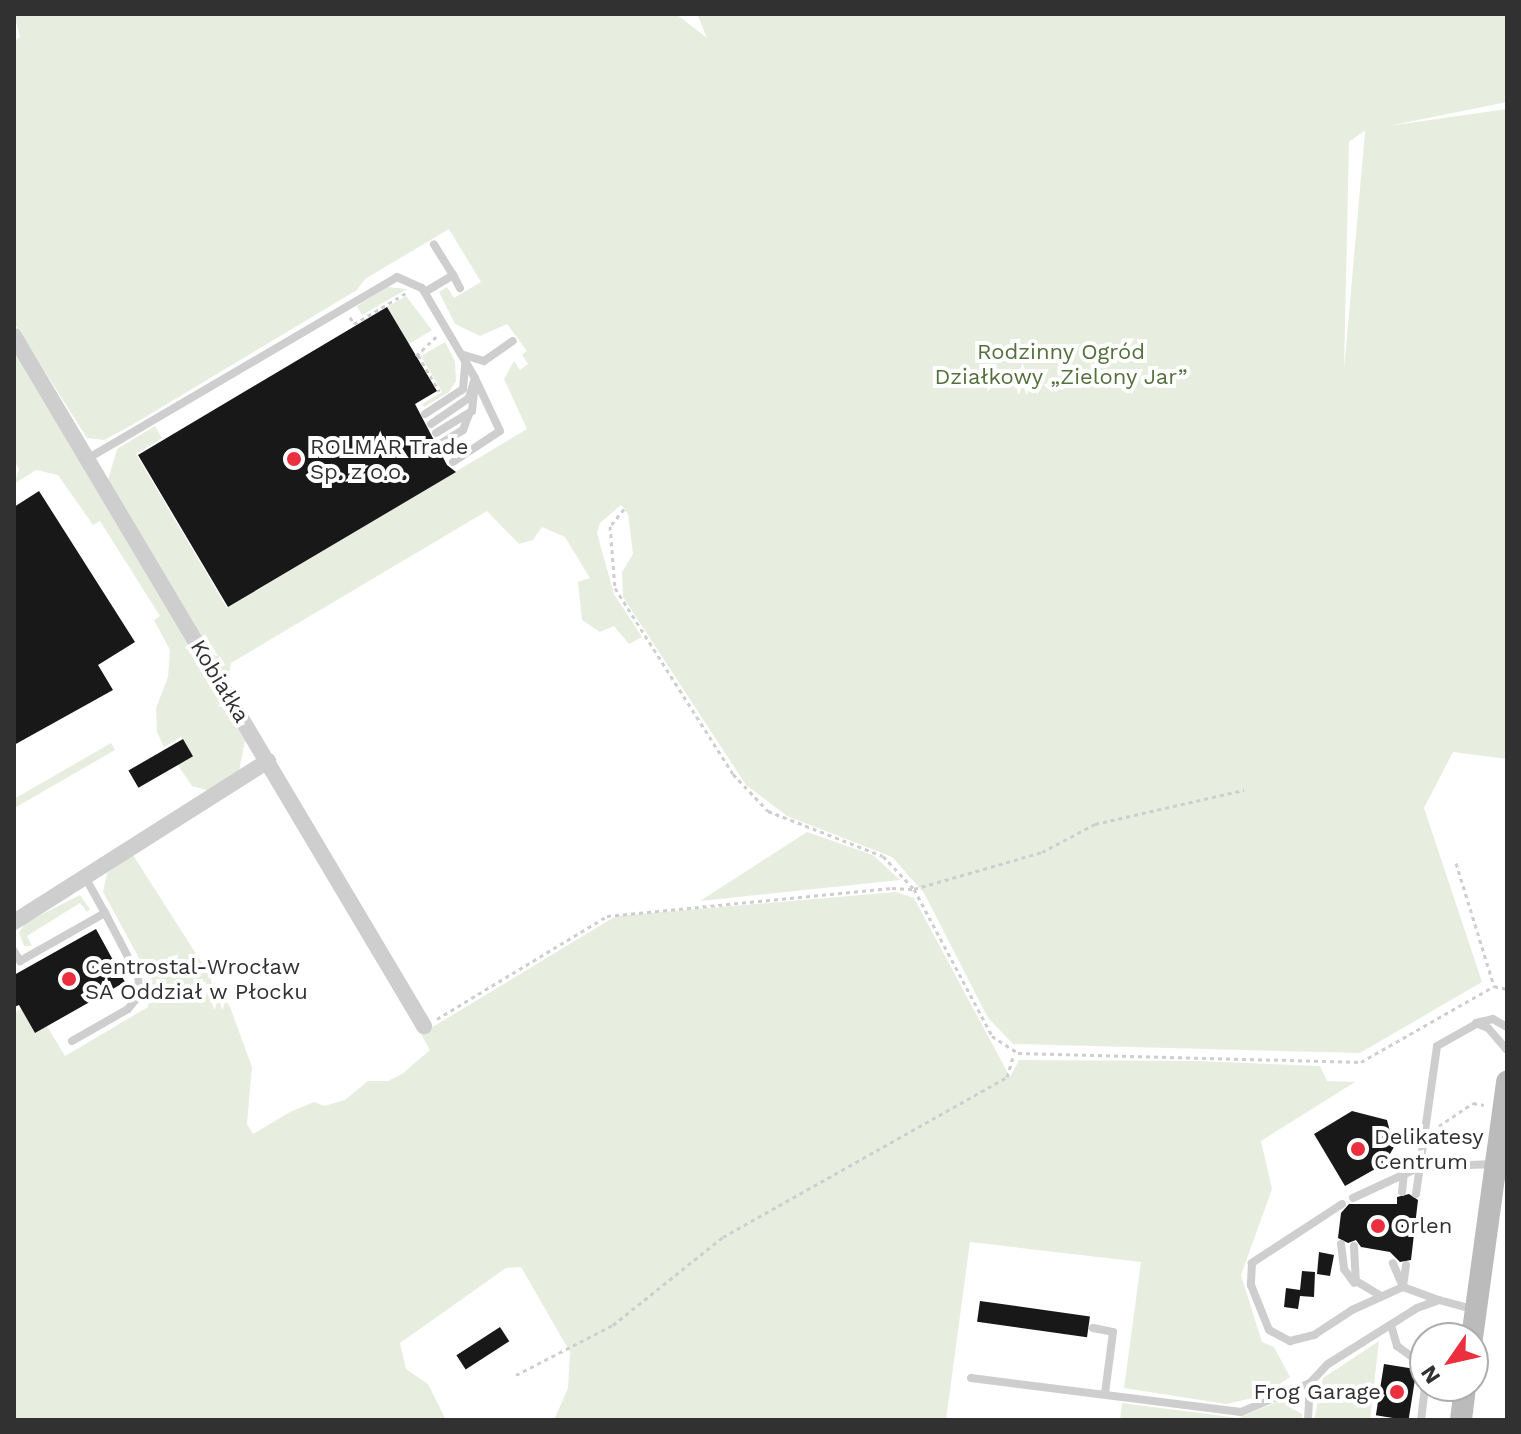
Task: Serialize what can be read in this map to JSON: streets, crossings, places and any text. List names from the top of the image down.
{
  "streets": {
    "street": ["Kobiałka"]
  },
  "parks": ["Rodzinny Ogród Działkowy „Zielony Jar”"],
  "places": [
    "ROLMAR Trade Sp. z o.o.",
    "Centrostal-Wrocław SA Oddział w Płocku",
    "Delikatesy Centrum",
    "Orlen",
    "Frog Garage"
  ],
  "north": "bottom left"
}
